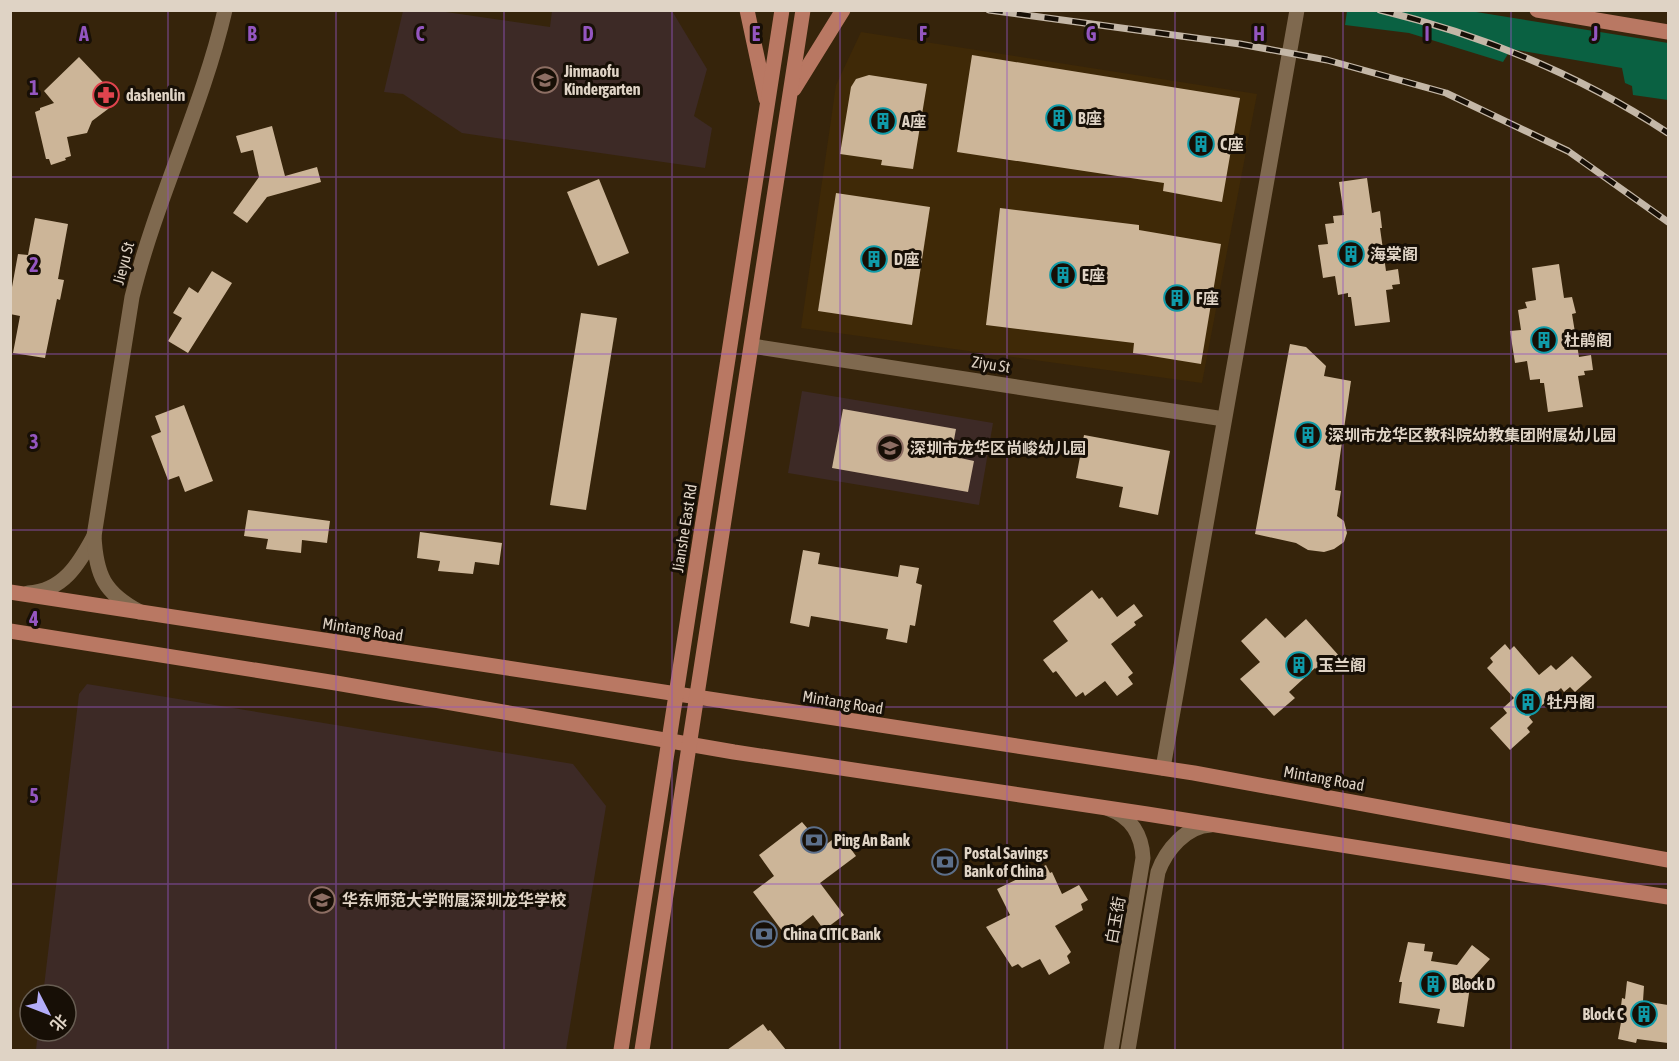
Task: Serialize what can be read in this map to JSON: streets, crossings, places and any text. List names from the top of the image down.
{
  "streets": {
    "main road": ["Jianshe East Rd", "Mintang Road"],
    "street": ["Jieyu St", "Ziyu St", "白玉街"]
  },
  "crossings": [
    ["Jianshe East Rd", "Mintang Road"]
  ],
  "places": {
    "school or university": ["Jinmaofu Kindergarten", "深圳市龙华区尚峻幼儿园", "华东师范大学附属深圳龙华学校"],
    "pharmacy": ["dashenlin"],
    "building": [
      "B座",
      "A座",
      "C座",
      "海棠阁",
      "D座",
      "E座",
      "F座",
      "杜鹃阁",
      "深圳市龙华区教科院幼教集团附属幼儿园",
      "玉兰阁",
      "牡丹阁",
      "Block D",
      "Block C"
    ],
    "bank": ["Ping An Bank", "Postal Savings Bank of China", "China CITIC Bank"]
  },
  "north": "bottom right",
  "grid": {
    "columns": [
      "A",
      "B",
      "C",
      "D",
      "E",
      "F",
      "G",
      "H",
      "I",
      "J"
    ],
    "rows": [
      "1",
      "2",
      "3",
      "4",
      "5"
    ]
  }
}
